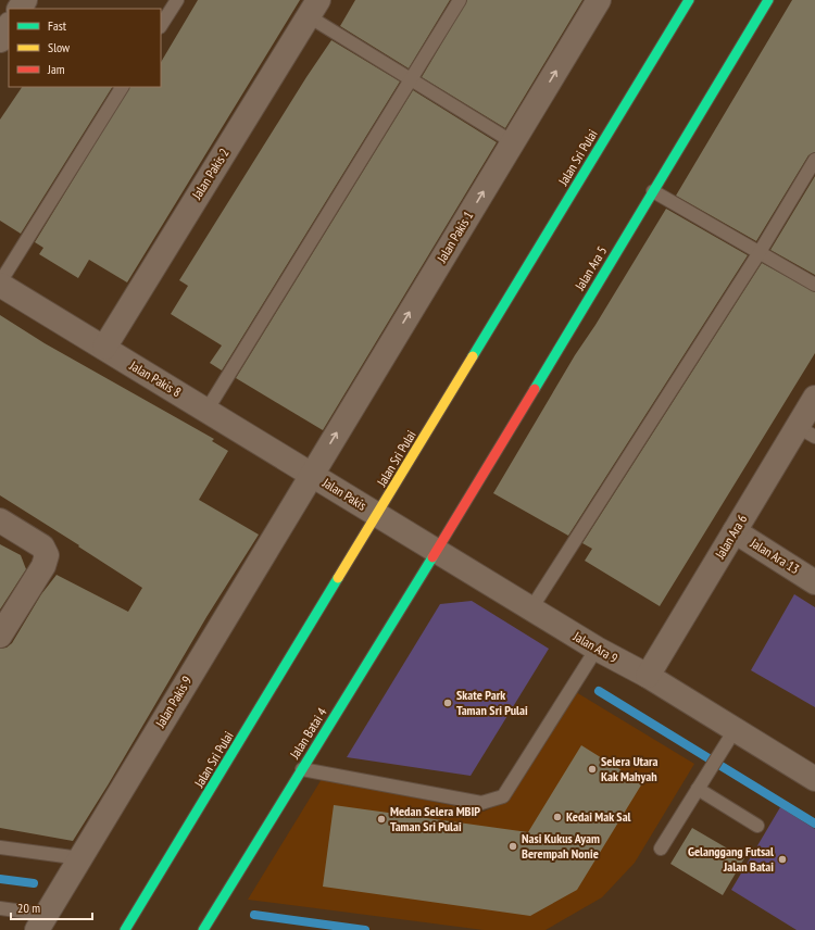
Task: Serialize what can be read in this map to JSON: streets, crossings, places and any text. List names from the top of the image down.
{
  "streets": {
    "street": [
      "Jalan Sri Pulai",
      "Jalan Pakis 2",
      "Jalan Pakis 1",
      "Jalan Ara 5",
      "Jalan Pakis 8",
      "Jalan Pakis",
      "Jalan Ara 6",
      "Jalan Ara 13",
      "Jalan Ara 9",
      "Jalan Pakis 9",
      "Jalan Batai 4"
    ]
  },
  "crossings": [
    ["Jalan Sri Pulai", "Jalan Pakis"],
    ["Jalan Sri Pulai", "Jalan Ara 9"],
    ["Jalan Pakis 2", "Jalan Pakis 8"],
    ["Jalan Pakis 1", "Jalan Pakis 8"],
    ["Jalan Pakis 1", "Jalan Pakis"],
    ["Jalan Pakis 1", "Jalan Pakis 9"],
    ["Jalan Ara 5", "Jalan Ara 9"],
    ["Jalan Ara 5", "Jalan Batai 4"],
    ["Jalan Pakis 8", "Jalan Pakis"],
    ["Jalan Pakis 8", "Jalan Pakis 9"],
    ["Jalan Pakis", "Jalan Ara 9"],
    ["Jalan Pakis", "Jalan Pakis 9"],
    ["Jalan Ara 6", "Jalan Ara 13"],
    ["Jalan Ara 6", "Jalan Ara 9"],
    ["Jalan Ara 9", "Jalan Batai 4"]
  ],
  "one_way": ["Jalan Pakis 1"],
  "places": [
    "Skate Park Taman Sri Pulai",
    "Selera Utara Kak Mahyah",
    "Kedai Mak Sal",
    "Medan Selera MBIP Taman Sri Pulai",
    "Nasi Kukus Ayam Berempah Nonie",
    "Gelanggang Futsal Jalan Batai"
  ],
  "legend": ["Fast", "Slow", "Jam"],
  "scale_bar": "20 m"
}
